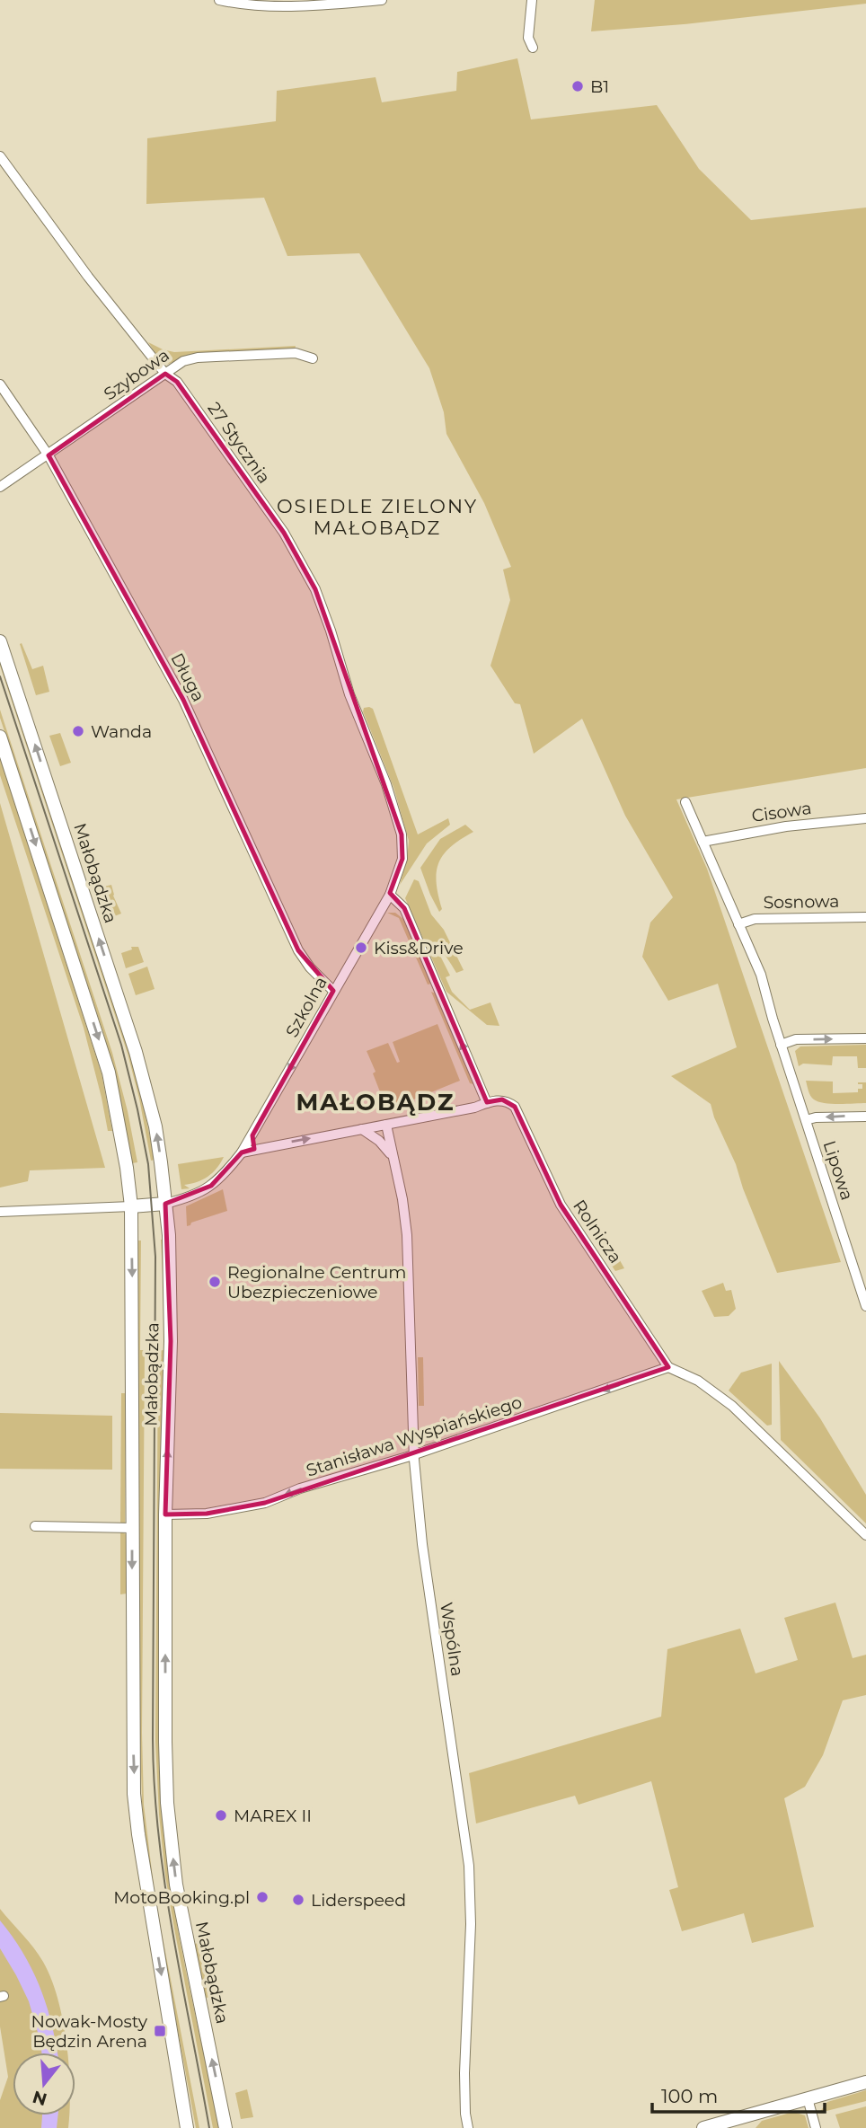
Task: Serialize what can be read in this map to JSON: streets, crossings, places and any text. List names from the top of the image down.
{
  "streets": {
    "street": [
      "Szybowa",
      "27 Stycznia",
      "Długa",
      "Cisowa",
      "Małobądzka",
      "Sosnowa",
      "Szkolna",
      "Lipowa",
      "Rolnicza",
      "Stanisława Wyspiańskiego",
      "Wspólna"
    ]
  },
  "crossings": [
    ["Szybowa", "27 Stycznia"],
    ["Szybowa", "Długa"],
    ["27 Stycznia", "Szkolna"],
    ["Długa", "Szkolna"],
    ["Cisowa", "Lipowa"],
    ["Małobądzka", "Szkolna"],
    ["Małobądzka", "Stanisława Wyspiańskiego"],
    ["Sosnowa", "Lipowa"],
    ["Rolnicza", "Stanisława Wyspiańskiego"],
    ["Stanisława Wyspiańskiego", "Wspólna"]
  ],
  "one_way": ["Szkolna", "Stanisława Wyspiańskiego"],
  "districts": ["OSIEDLE ZIELONY MAŁOBĄDZ", "MAŁOBĄDZ"],
  "places": {
    "other": [
      "B1",
      "Wanda",
      "Kiss&Drive",
      "Regionalne Centrum Ubezpieczeniowe",
      "MAREX II",
      "MotoBooking.pl",
      "Liderspeed"
    ],
    "transit": ["Nowak-Mosty Będzin Arena"]
  },
  "scale_bar": "100 m",
  "north": "bottom"
}
